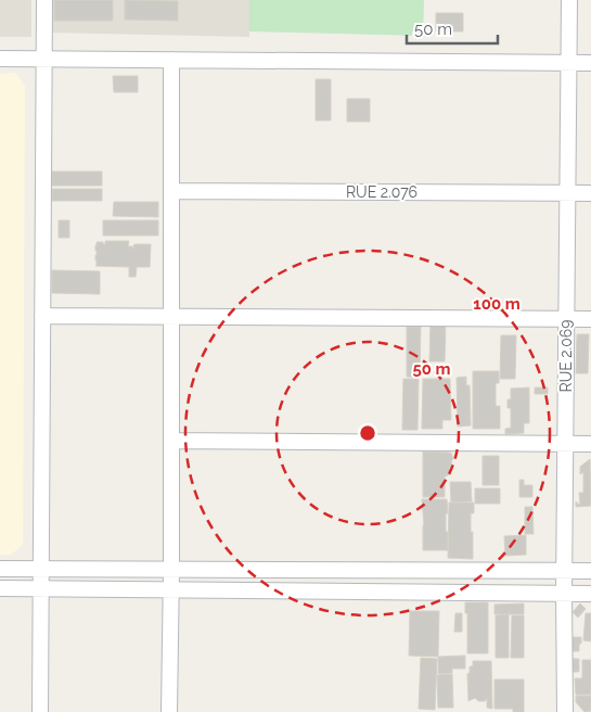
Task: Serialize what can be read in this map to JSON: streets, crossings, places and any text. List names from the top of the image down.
{
  "streets": {
    "street": ["RUE 2.076", "RUE 2.069"]
  },
  "crossings": [
    ["RUE 2.076", "RUE 2.069"]
  ],
  "scale_bar": "50 m",
  "rings": ["100 m", "50 m"]
}
